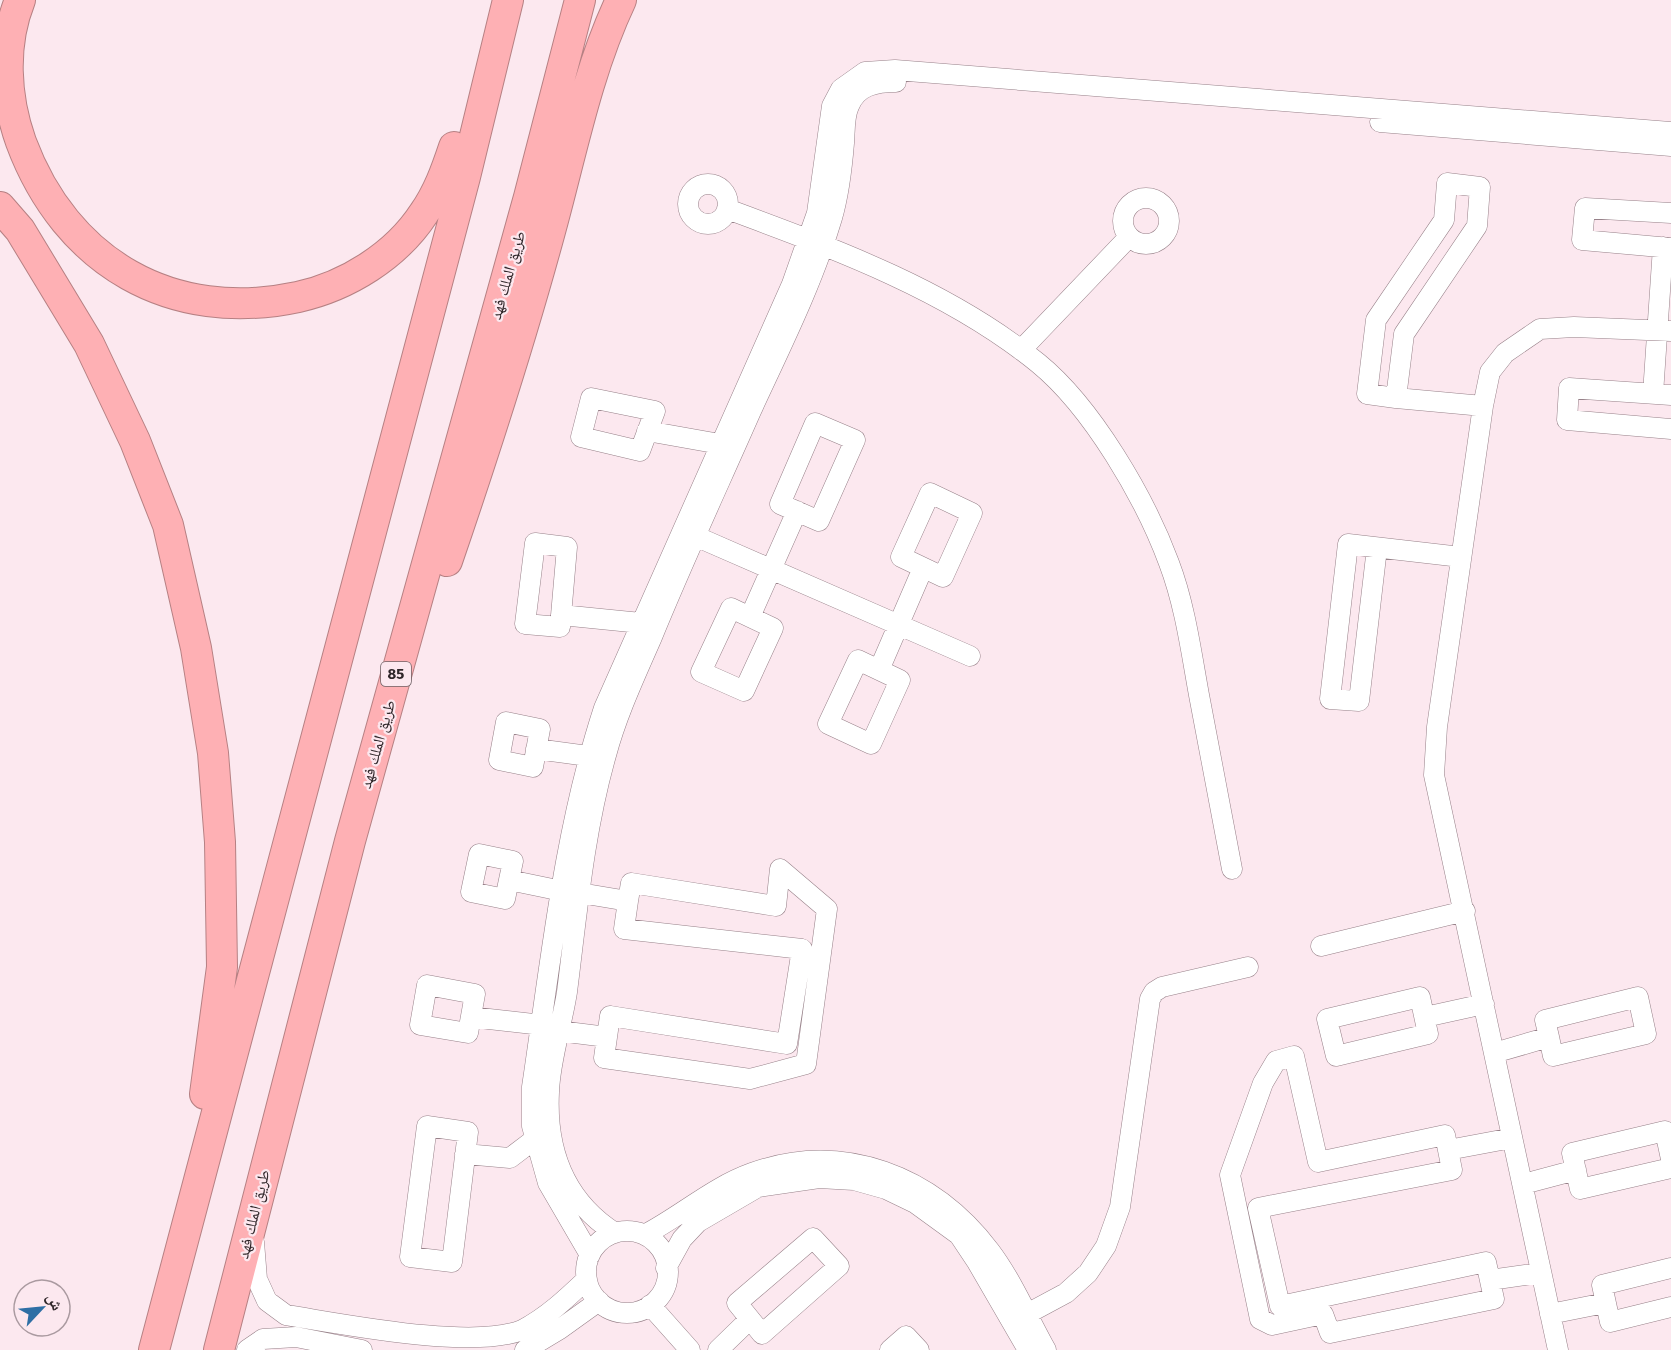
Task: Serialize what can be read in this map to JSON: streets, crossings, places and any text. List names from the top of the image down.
{
  "streets": {
    "highway": ["طريق الملك فهد", "85"]
  },
  "north": "top right"
}
